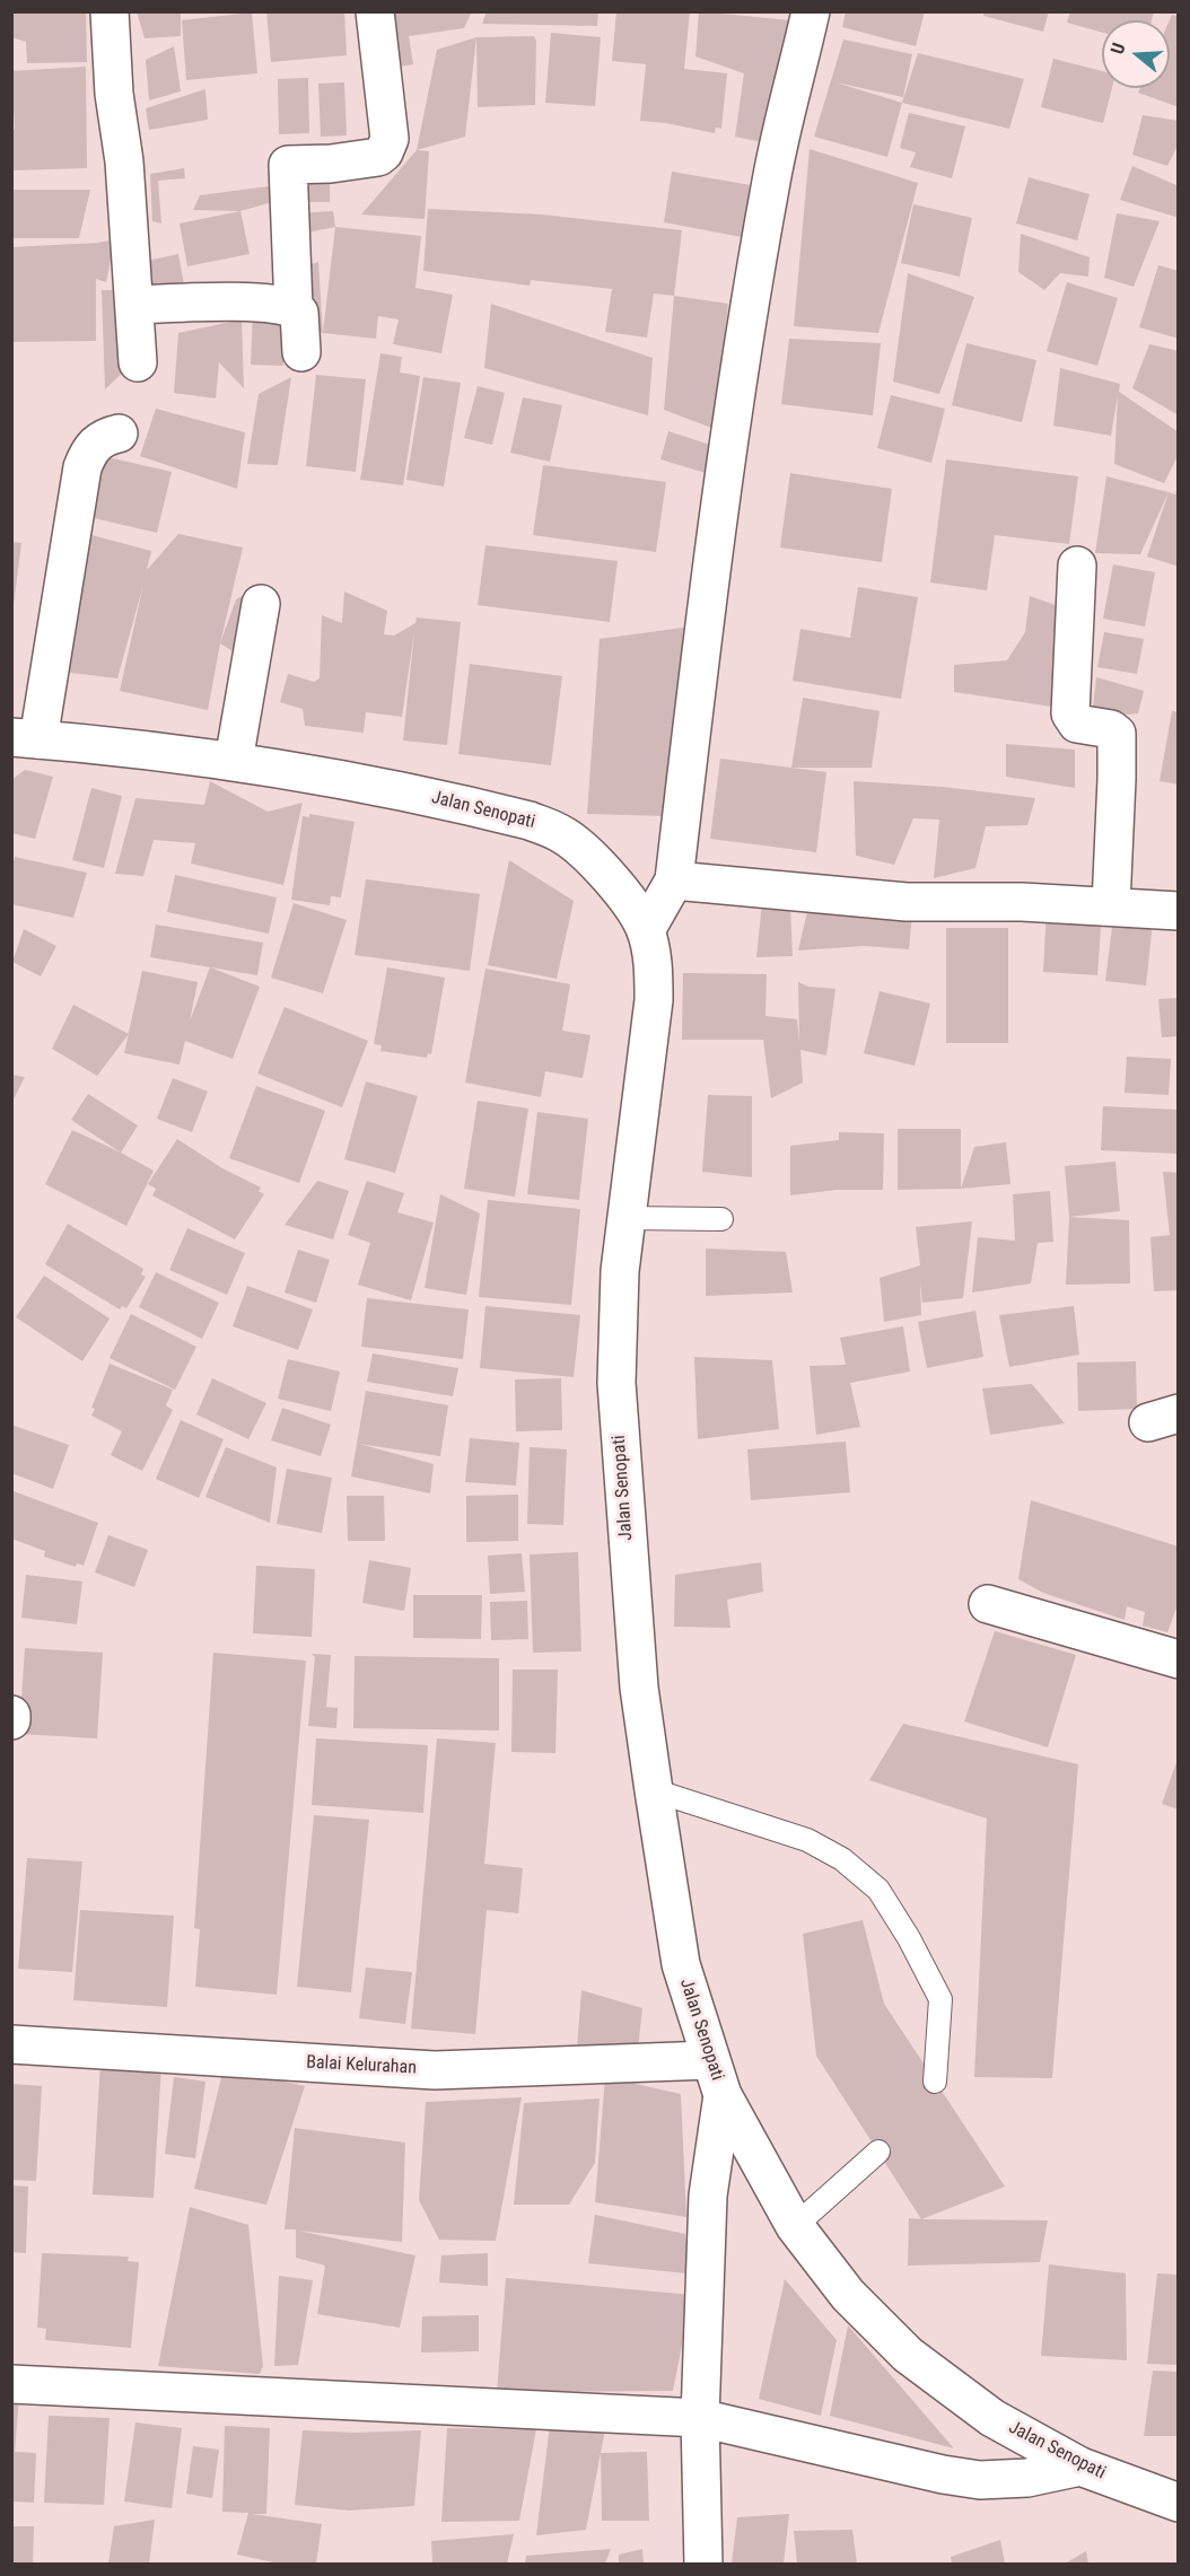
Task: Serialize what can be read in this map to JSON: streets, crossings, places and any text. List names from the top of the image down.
{
  "streets": {
    "street": ["Jalan Senopati", "Balai Kelurahan"]
  },
  "crossings": [
    ["Jalan Senopati", "Balai Kelurahan"]
  ],
  "north": "left"
}
